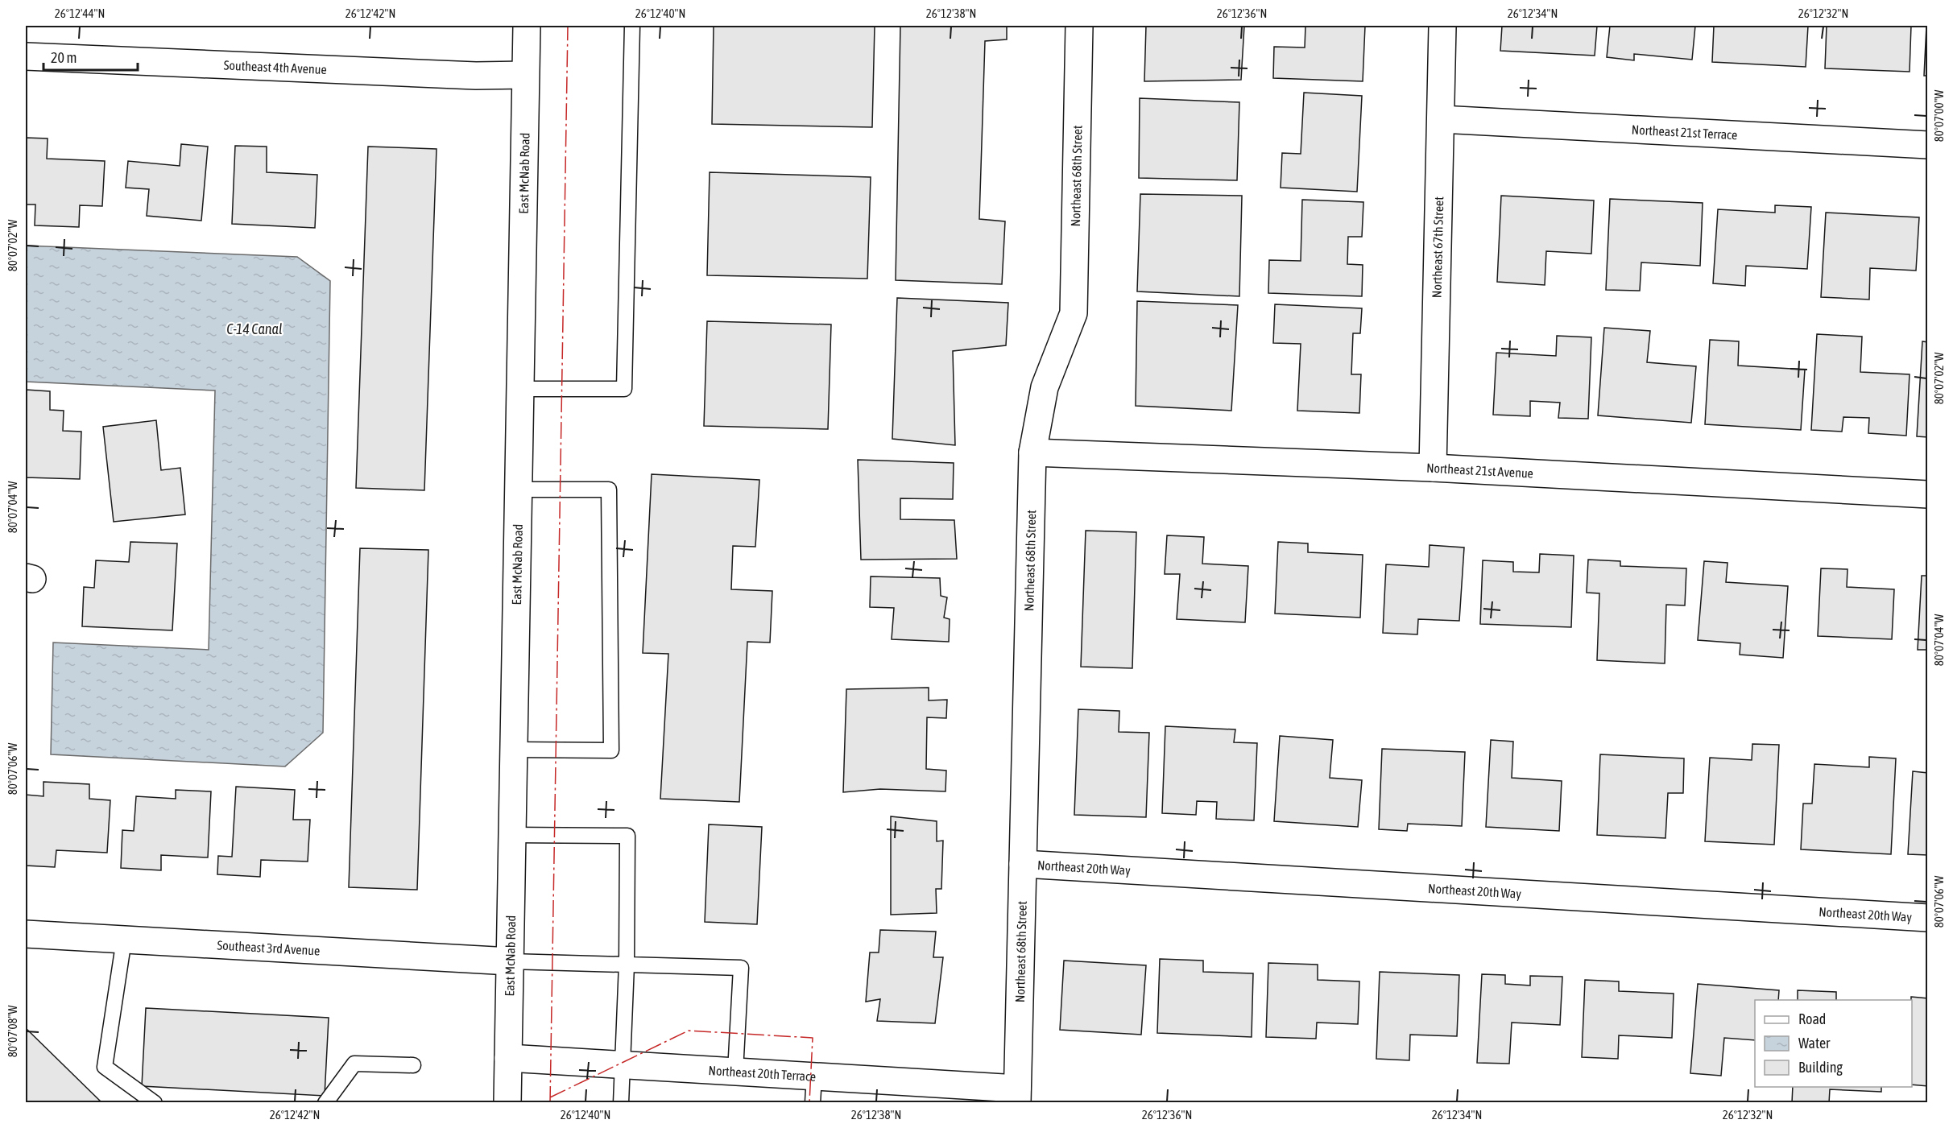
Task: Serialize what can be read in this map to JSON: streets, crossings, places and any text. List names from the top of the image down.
{
  "streets": {
    "street": [
      "Southeast 4th Avenue",
      "Northeast 21st Terrace",
      "East McNab Road",
      "Northeast 68th Street",
      "Northeast 67th Street",
      "Northeast 21st Avenue",
      "Northeast 20th Way",
      "Southeast 3rd Avenue",
      "Northeast 20th Terrace"
    ]
  },
  "crossings": [
    ["Southeast 4th Avenue", "East McNab Road"],
    ["Northeast 21st Terrace", "Northeast 67th Street"],
    ["East McNab Road", "Southeast 3rd Avenue"],
    ["East McNab Road", "Northeast 20th Terrace"],
    ["Northeast 68th Street", "Northeast 21st Avenue"],
    ["Northeast 68th Street", "Northeast 20th Way"],
    ["Northeast 68th Street", "Northeast 20th Terrace"],
    ["Northeast 67th Street", "Northeast 21st Avenue"]
  ],
  "water": ["C-14 Canal"],
  "legend": ["Road", "Water", "Building"],
  "scale_bar": "20 m",
  "coordinates": [
    "26°12'44\"N",
    "26°12'42\"N",
    "26°12'40\"N",
    "26°12'38\"N",
    "26°12'36\"N",
    "26°12'34\"N",
    "26°12'32\"N",
    "80°07'00\"W",
    "80°07'02\"W",
    "80°07'04\"W",
    "80°07'06\"W",
    "80°07'08\"W"
  ]
}
